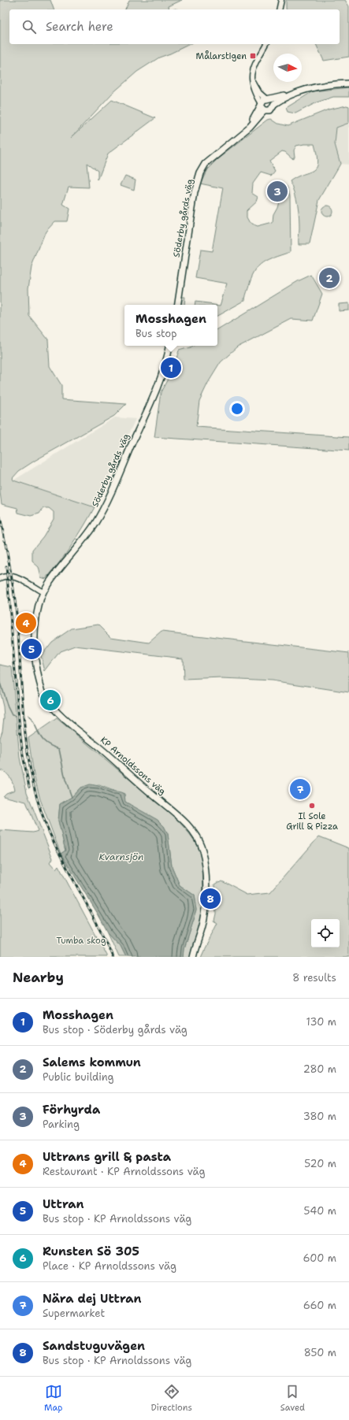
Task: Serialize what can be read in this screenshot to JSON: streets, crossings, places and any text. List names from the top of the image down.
{
  "streets": {
    "main road": ["Söderby gårds väg", "KP Arnoldssons väg"]
  },
  "crossings": [
    ["Söderby gårds väg", "KP Arnoldssons väg"]
  ],
  "water": ["Kvarnsjön"],
  "parks": ["Tumba skog"],
  "places": {
    "transit": ["Målarstigen"],
    "other": ["Il Sole Grill & Pizza"]
  },
  "north": "right",
  "page": {
    "search": "Search here",
    "pins": [
      "3",
      "2",
      "1",
      "4",
      "5",
      "6",
      "7",
      "8"
    ],
    "popup": ["Mosshagen", "Bus stop"],
    "heading": ["Nearby", "8 results"],
    "list": [
      {
        "mark": "1",
        "name": "Mosshagen",
        "note": "Bus stop · Söderby gårds väg",
        "value": "130 m"
      },
      {
        "mark": "2",
        "name": "Salems kommun",
        "note": "Public building",
        "value": "280 m"
      },
      {
        "mark": "3",
        "name": "Förhyrda",
        "note": "Parking",
        "value": "380 m"
      },
      {
        "mark": "4",
        "name": "Uttrans grill & pasta",
        "note": "Restaurant · KP Arnoldssons väg",
        "value": "520 m"
      },
      {
        "mark": "5",
        "name": "Uttran",
        "note": "Bus stop · KP Arnoldssons väg",
        "value": "540 m"
      },
      {
        "mark": "6",
        "name": "Runsten Sö 305",
        "note": "Place · KP Arnoldssons väg",
        "value": "600 m"
      },
      {
        "mark": "7",
        "name": "Nära dej Uttran",
        "note": "Supermarket",
        "value": "660 m"
      },
      {
        "mark": "8",
        "name": "Sandstuguvägen",
        "note": "Bus stop · KP Arnoldssons väg",
        "value": "850 m"
      }
    ],
    "nav": ["Map", "Directions", "Saved"]
  }
}
